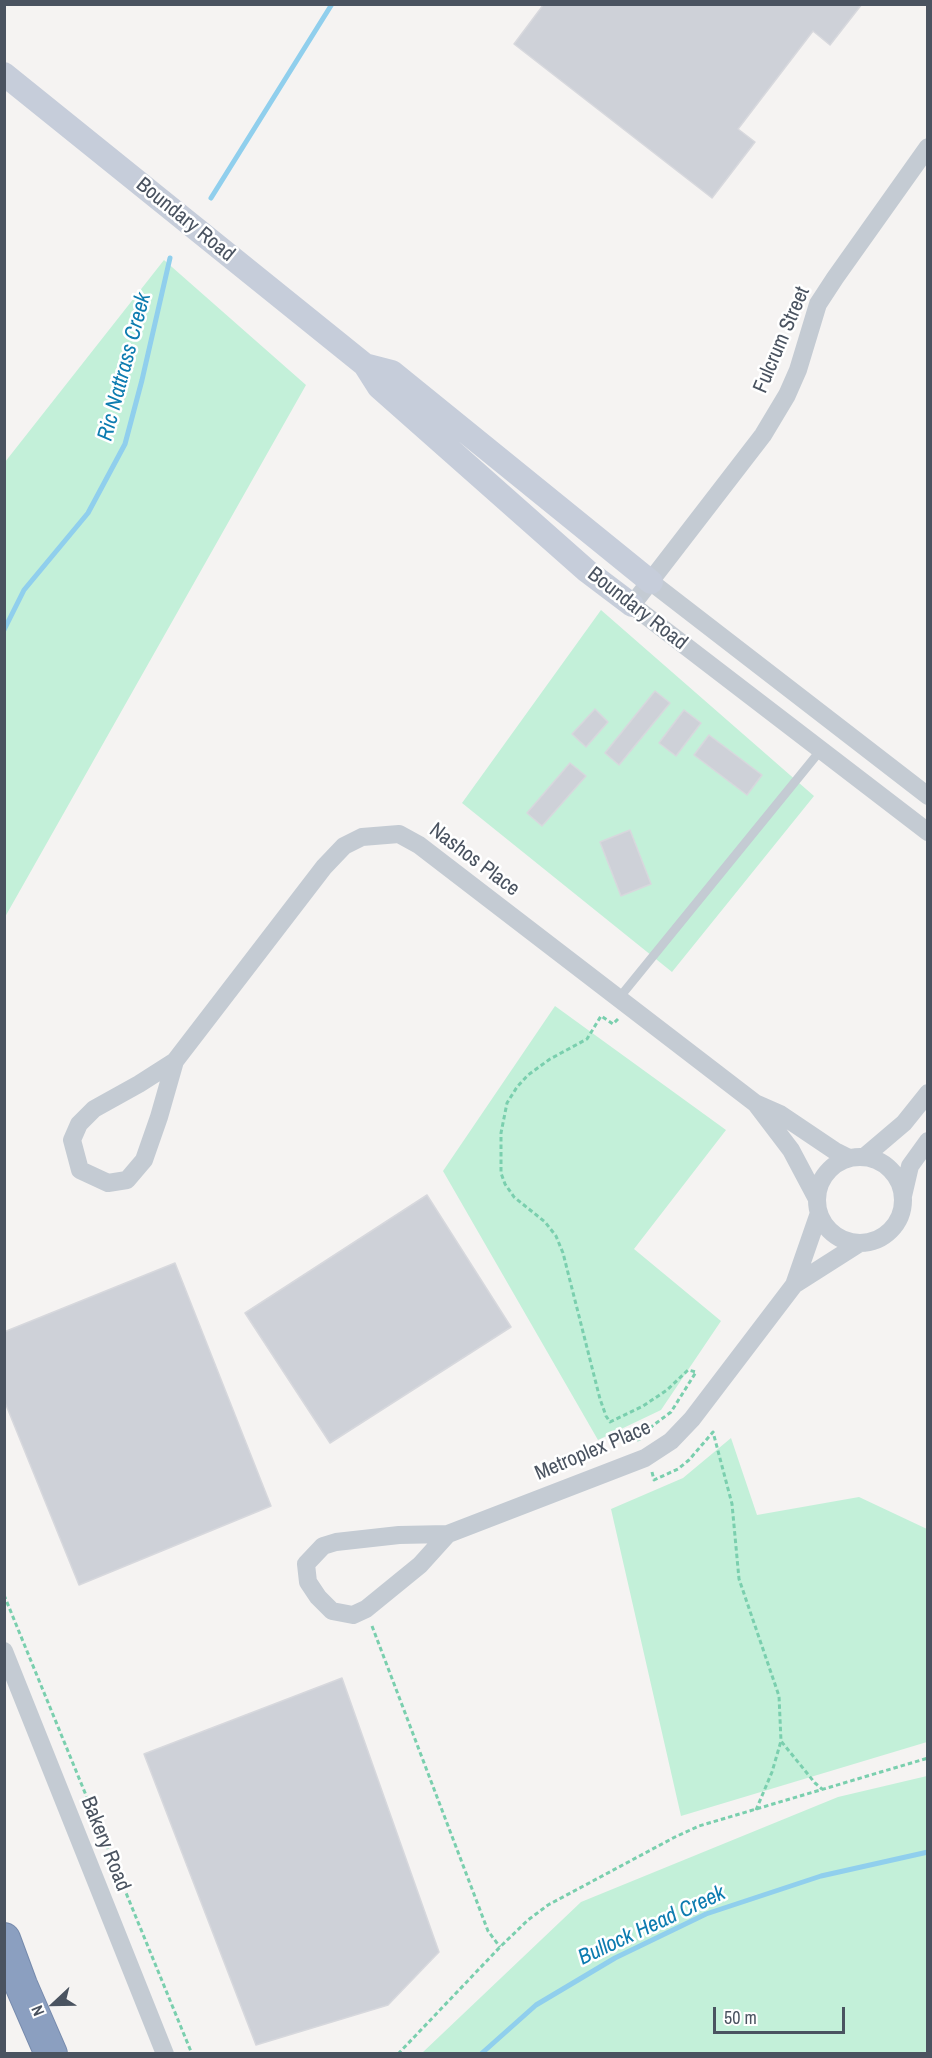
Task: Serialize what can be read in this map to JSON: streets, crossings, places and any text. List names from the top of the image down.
{
  "streets": {
    "street": [
      "Boundary Road",
      "Fulcrum Street",
      "Nashos Place",
      "Metroplex Place",
      "Bakery Road"
    ]
  },
  "crossings": [
    ["Boundary Road", "Fulcrum Street"],
    ["Nashos Place", "Metroplex Place"]
  ],
  "water": ["Ric Nattrass Creek", "Bullock Head Creek"],
  "scale_bar": "50 m",
  "north": "left"
}
